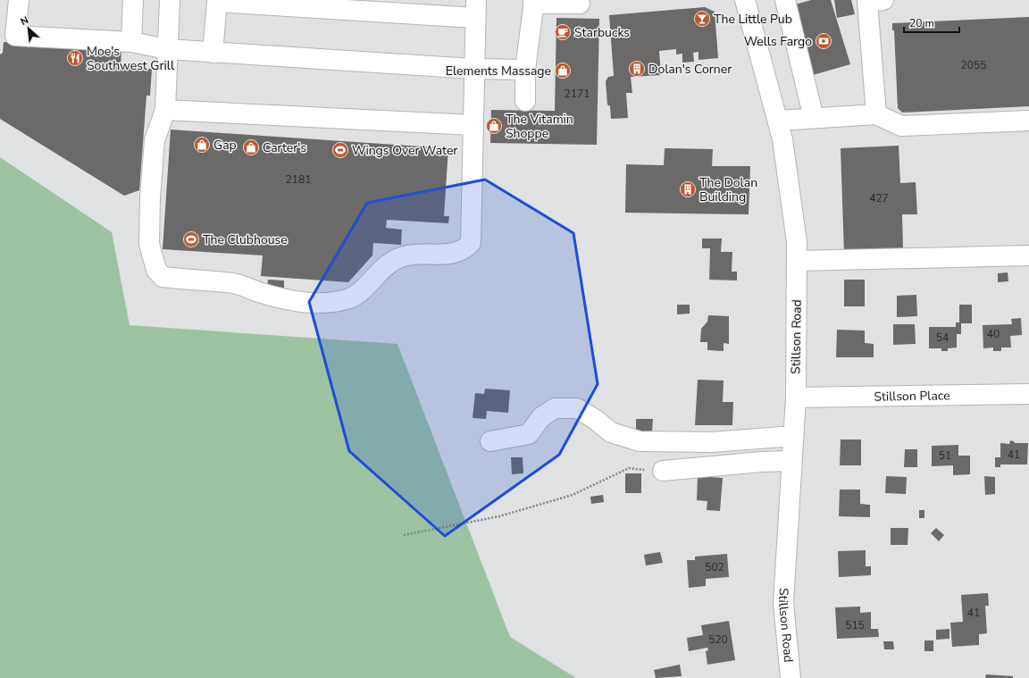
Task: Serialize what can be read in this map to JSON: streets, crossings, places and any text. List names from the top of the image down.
{
  "streets": {
    "main road": ["Stillson Road", "Stillson Place"]
  },
  "crossings": [
    ["Stillson Road", "Stillson Place"]
  ],
  "places": {
    "bar": ["The Little Pub"],
    "cafe": ["Starbucks"],
    "bank": ["Wells Fargo"],
    "restaurant": ["Moe's Southwest Grill"],
    "building": ["Dolan's Corner", "The Dolan Building"],
    "shop": [
      "Elements Massage",
      "The Vitamin Shoppe",
      "Gap",
      "Carter's"
    ],
    "sports": ["Wings Over Water", "The Clubhouse"]
  },
  "house_numbers": [
    "2055",
    "2171",
    "2181",
    "427",
    "40",
    "54",
    "41",
    "51",
    "502",
    "41",
    "515",
    "520"
  ],
  "scale_bar": "20 m",
  "north": "top left"
}
